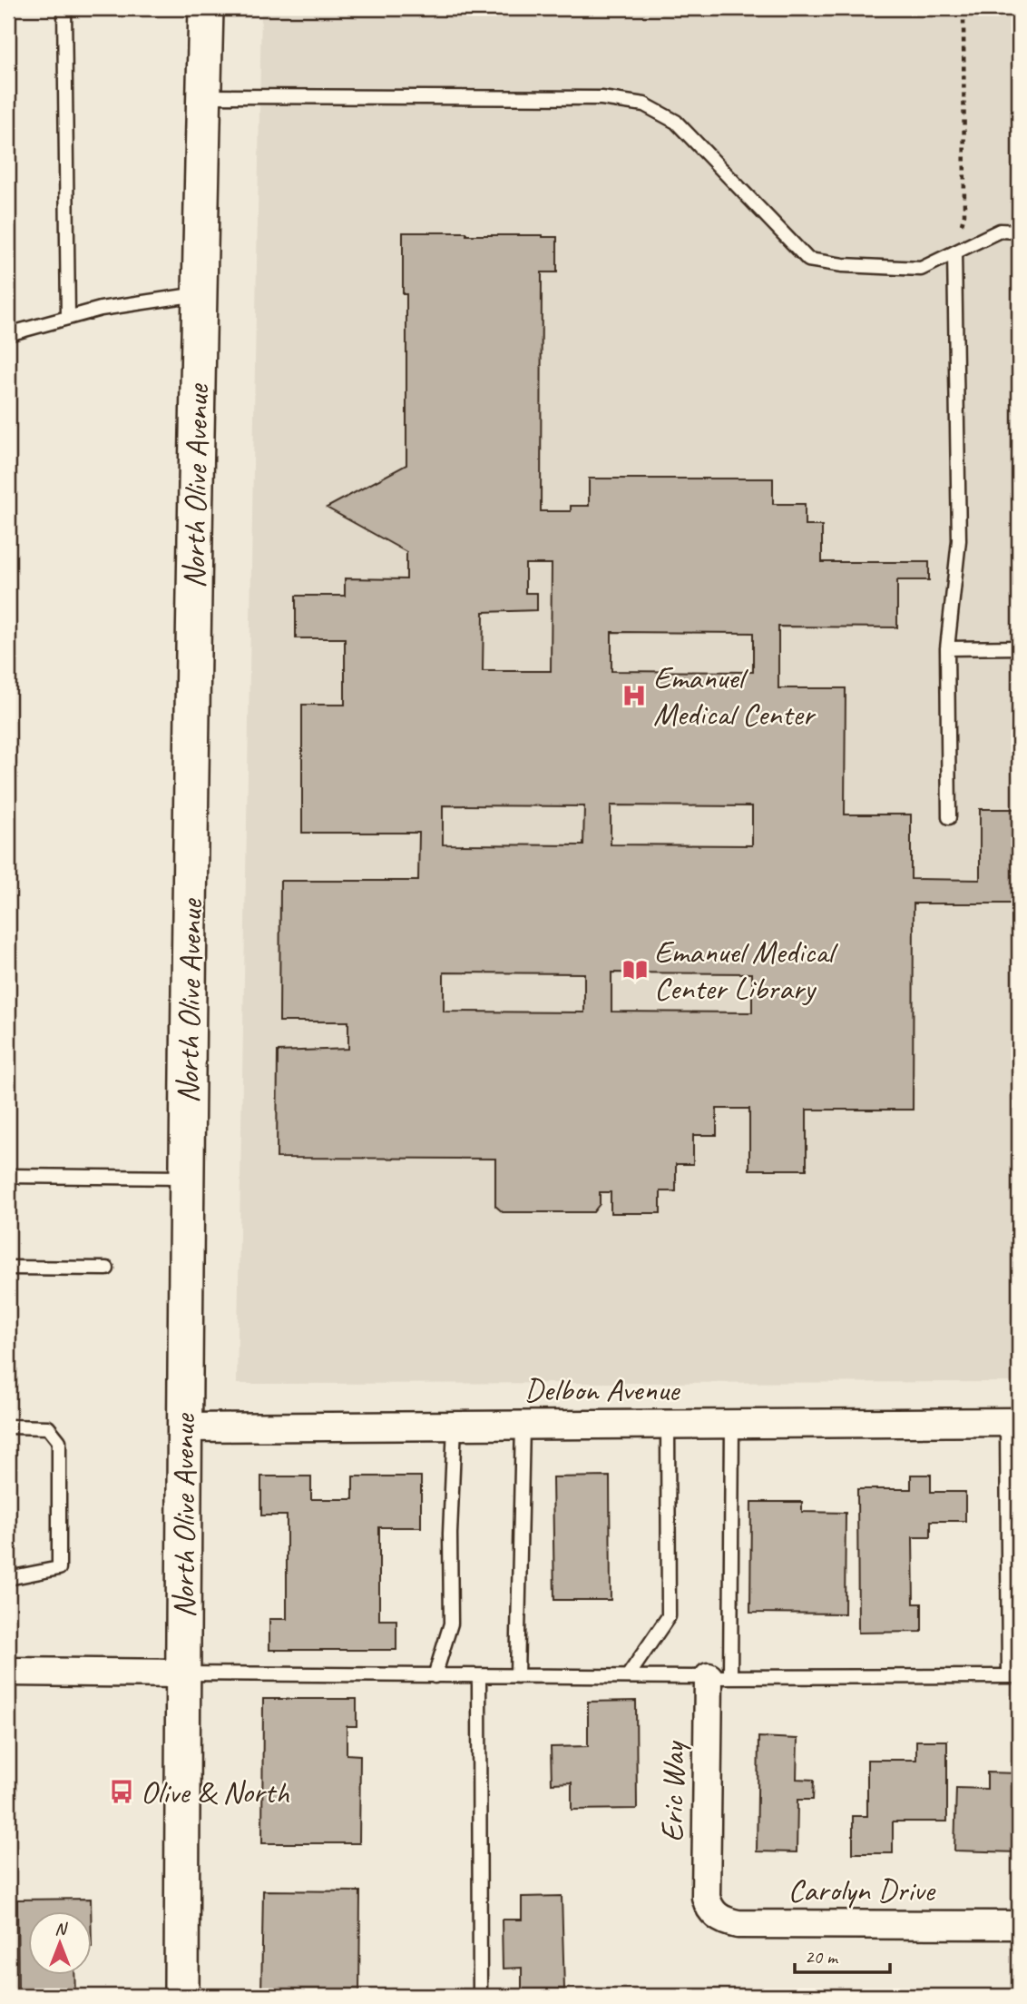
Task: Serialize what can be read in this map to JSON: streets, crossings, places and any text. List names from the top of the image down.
{
  "streets": {
    "street": [
      "North Olive Avenue",
      "Delbon Avenue",
      "Eric Way",
      "Carolyn Drive"
    ]
  },
  "crossings": [
    ["North Olive Avenue", "Delbon Avenue"],
    ["Eric Way", "Carolyn Drive"]
  ],
  "places": {
    "hospital": ["Emanuel Medical Center"],
    "library": ["Emanuel Medical Center Library"],
    "bus stop": ["Olive & North"]
  },
  "scale_bar": "20 m",
  "north": "top"
}
